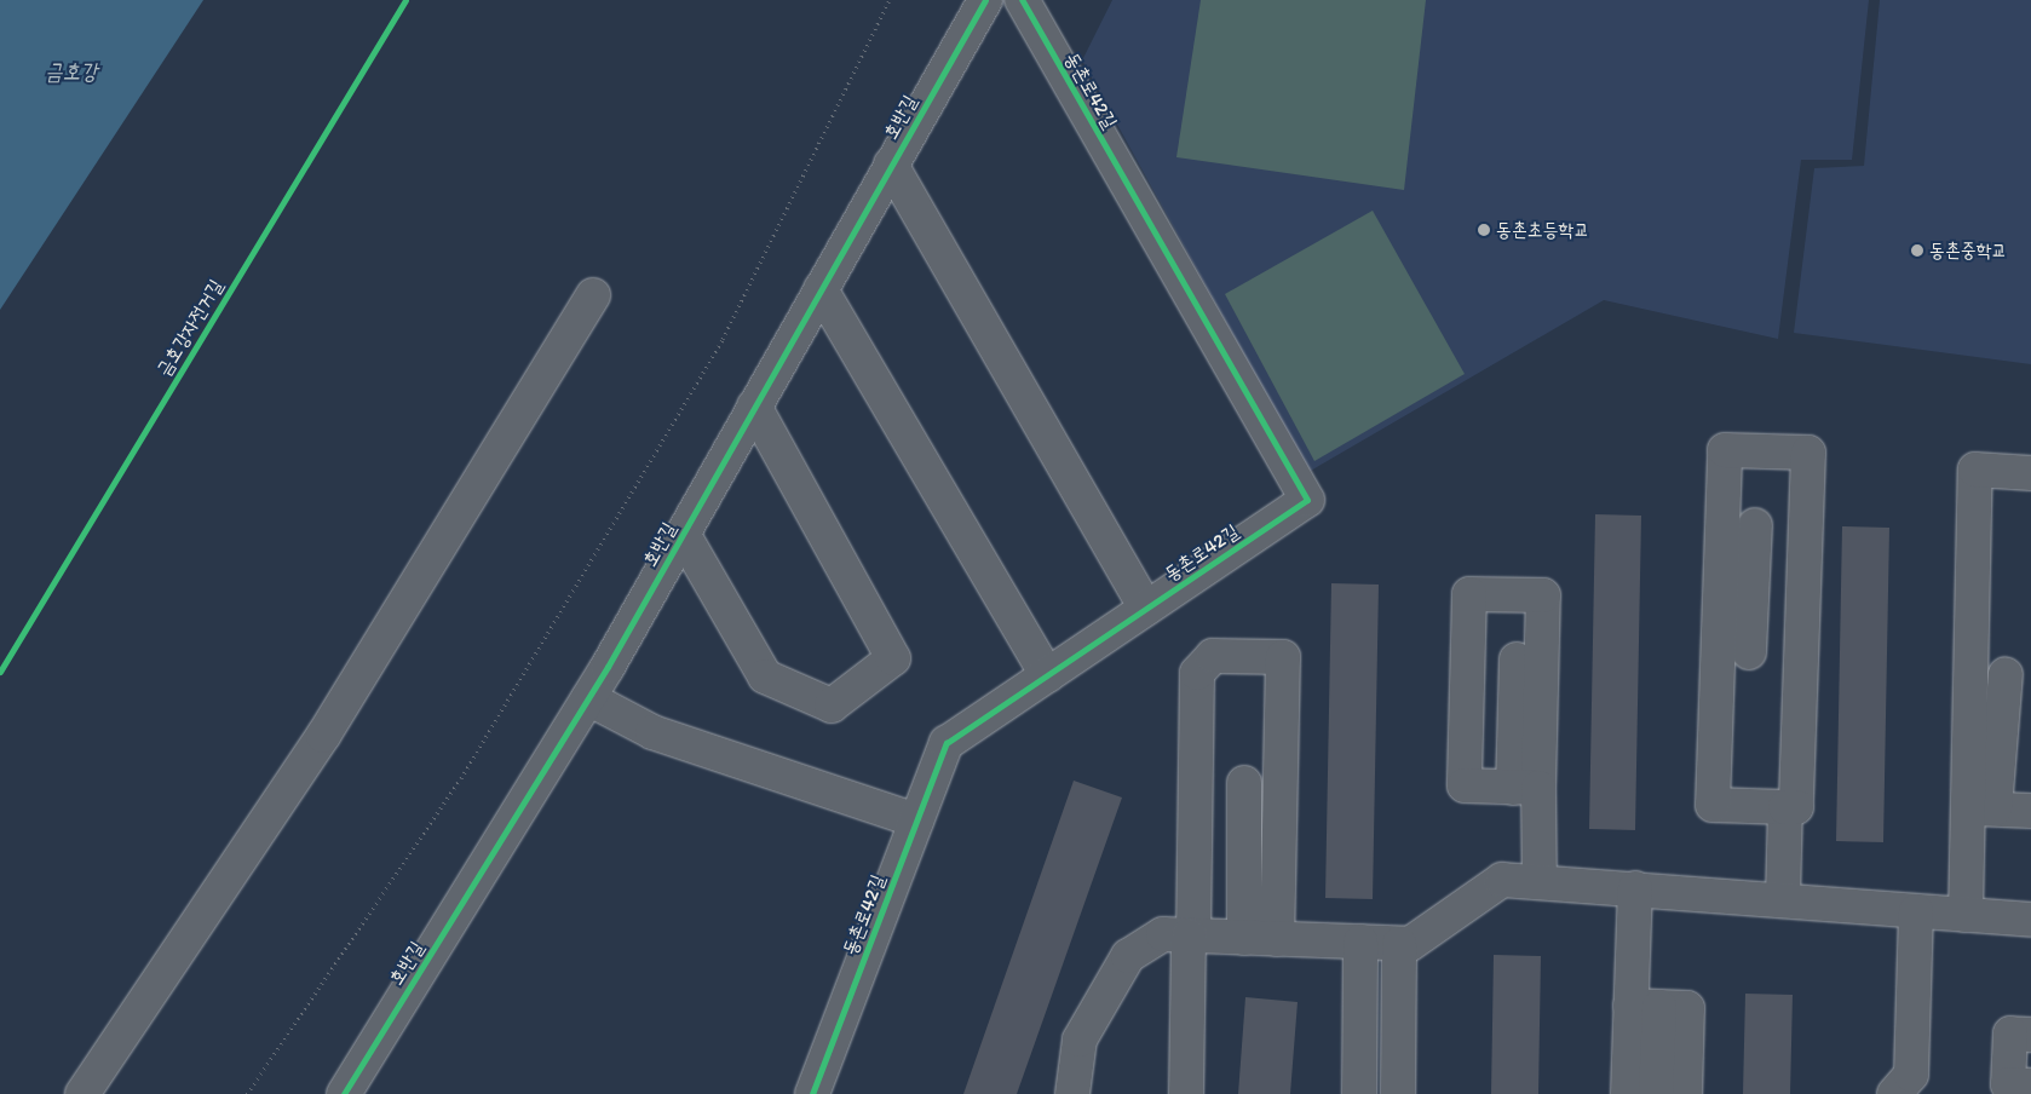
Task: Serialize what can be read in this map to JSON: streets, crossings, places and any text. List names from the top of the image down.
{
  "streets": {
    "street": ["동촌로42길", "호반길"],
    "cycle path": ["금호강자전거길"]
  },
  "water": ["금호강"],
  "places": ["동촌초등학교", "동촌중학교"]
}
